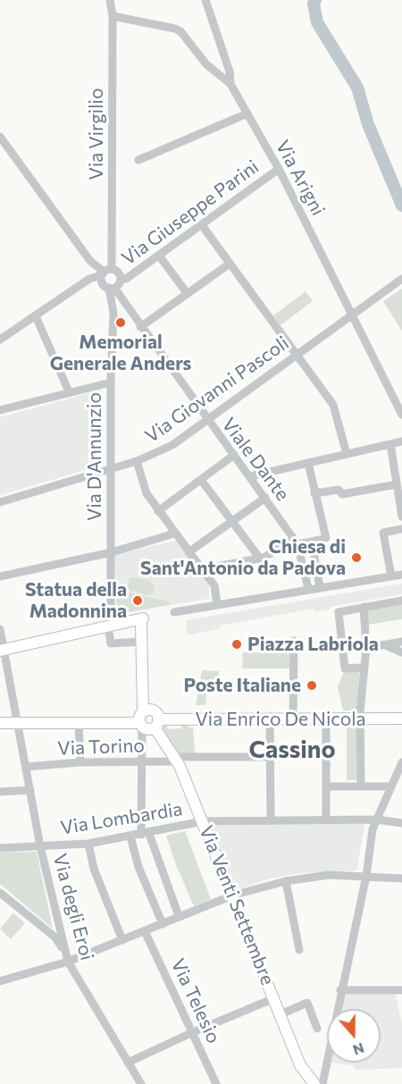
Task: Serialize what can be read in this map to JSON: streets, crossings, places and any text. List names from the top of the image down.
{
  "streets": {
    "main road": ["Via Enrico De Nicola", "Via Venti Settembre"],
    "street": [
      "Via Virgilio",
      "Via Arigni",
      "Via Giuseppe Parini",
      "Via Giovanni Pascoli",
      "Via D'Annunzio",
      "Viale Dante",
      "Via Torino",
      "Via Lombardia",
      "Via degli Eroi",
      "Via Telesio"
    ]
  },
  "crossings": [
    ["Via Virgilio", "Via Arigni"],
    ["Via Virgilio", "Viale Dante"],
    ["Via Arigni", "Via Giuseppe Parini"],
    ["Via Arigni", "Via Giovanni Pascoli"],
    ["Via Giovanni Pascoli", "Via D'Annunzio"],
    ["Via Giovanni Pascoli", "Viale Dante"],
    ["Via D'Annunzio", "Viale Dante"],
    ["Via Enrico De Nicola", "Via Venti Settembre"],
    ["Via Torino", "Via Venti Settembre"],
    ["Via Torino", "Via degli Eroi"],
    ["Via Lombardia", "Via Venti Settembre"],
    ["Via Lombardia", "Via degli Eroi"]
  ],
  "districts": ["Cassino"],
  "places": [
    "Memorial Generale Anders",
    "Chiesa di Sant'Antonio da Padova",
    "Statua della Madonnina",
    "Piazza Labriola",
    "Poste Italiane"
  ],
  "north": "bottom"
}
